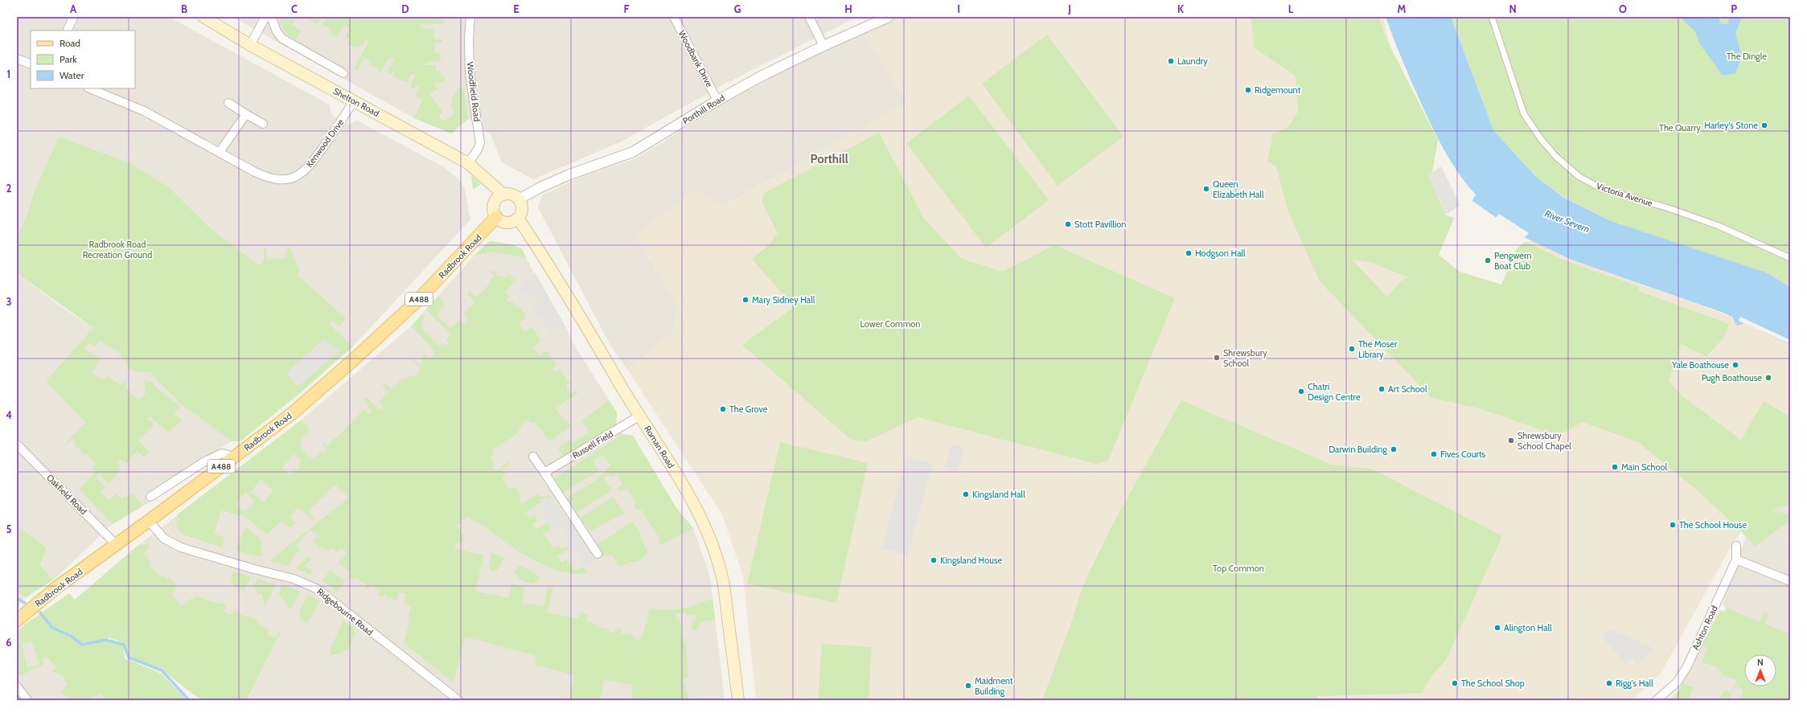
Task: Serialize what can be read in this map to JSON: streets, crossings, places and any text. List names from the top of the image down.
{
  "streets": {
    "main road": [
      "Shelton Road",
      "Radbrook Road",
      "A488",
      "Roman Road"
    ],
    "street": [
      "Woodbank Drive",
      "Woodfield Road",
      "Porthill Road",
      "Kenwood Drive",
      "Victoria Avenue",
      "Russell Field",
      "Oakfield Road",
      "Ridgebourne Road",
      "Ashton Road"
    ]
  },
  "crossings": [
    ["Woodbank Drive", "Porthill Road"],
    ["Woodfield Road", "Shelton Road"],
    ["Shelton Road", "Porthill Road"],
    ["Shelton Road", "Kenwood Drive"],
    ["Shelton Road", "Radbrook Road"],
    ["Shelton Road", "Roman Road"],
    ["Porthill Road", "Radbrook Road"],
    ["Porthill Road", "Roman Road"],
    ["Radbrook Road", "Roman Road"],
    ["Radbrook Road", "Oakfield Road"],
    ["Radbrook Road", "Ridgebourne Road"],
    ["Russell Field", "Roman Road"]
  ],
  "districts": ["Porthill"],
  "water": ["River Severn"],
  "parks": [
    "The Dingle",
    "The Quarry",
    "Radbrook Road Recreation Ground",
    "Lower Common",
    "Top Common"
  ],
  "places": [
    "Laundry",
    "Ridgemount",
    "Harley's Stone",
    "Queen Elizabeth Hall",
    "Stott Pavillion",
    "Hodgson Hall",
    "Pengwern Boat Club",
    "Mary Sidney Hall",
    "The Moser Library",
    "Shrewsbury School",
    "Yale Boathouse",
    "Pugh Boathouse",
    "Art School",
    "Chatri Design Centre",
    "The Grove",
    "Shrewsbury School Chapel",
    "Darwin Building",
    "Fives Courts",
    "Main School",
    "Kingsland Hall",
    "The School House",
    "Kingsland House",
    "Alington Hall",
    "The School Shop",
    "Rigg's Hall",
    "Maidment Building"
  ],
  "legend": ["Road", "Park", "Water"],
  "north": "top",
  "grid": {
    "columns": [
      "A",
      "B",
      "C",
      "D",
      "E",
      "F",
      "G",
      "H",
      "I",
      "J",
      "K",
      "L",
      "M",
      "N",
      "O",
      "P"
    ],
    "rows": [
      "1",
      "2",
      "3",
      "4",
      "5",
      "6"
    ]
  }
}
